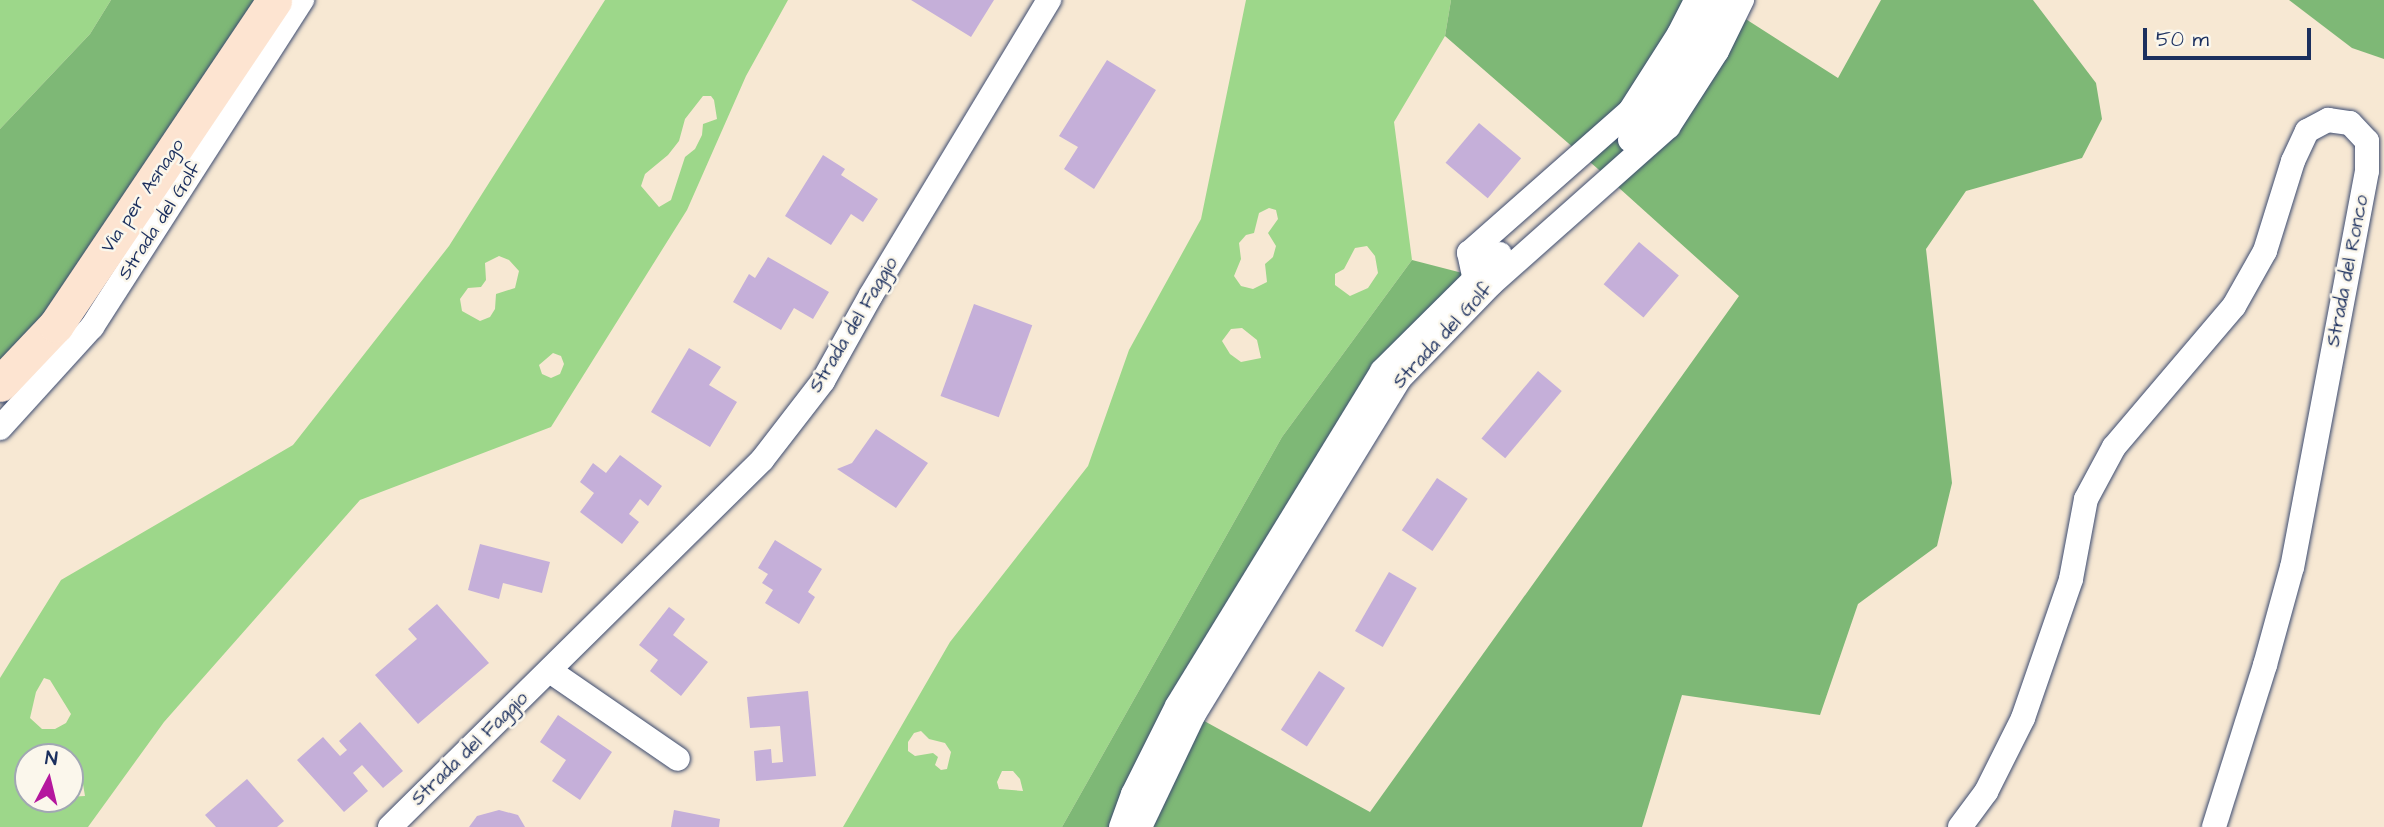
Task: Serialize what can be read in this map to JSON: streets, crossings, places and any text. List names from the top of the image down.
{
  "streets": {
    "street": [
      "Via per Asnago",
      "Strada del Golf",
      "Strada del Ronco",
      "Strada del Faggio"
    ]
  },
  "scale_bar": "50 m",
  "north": "top"
}
